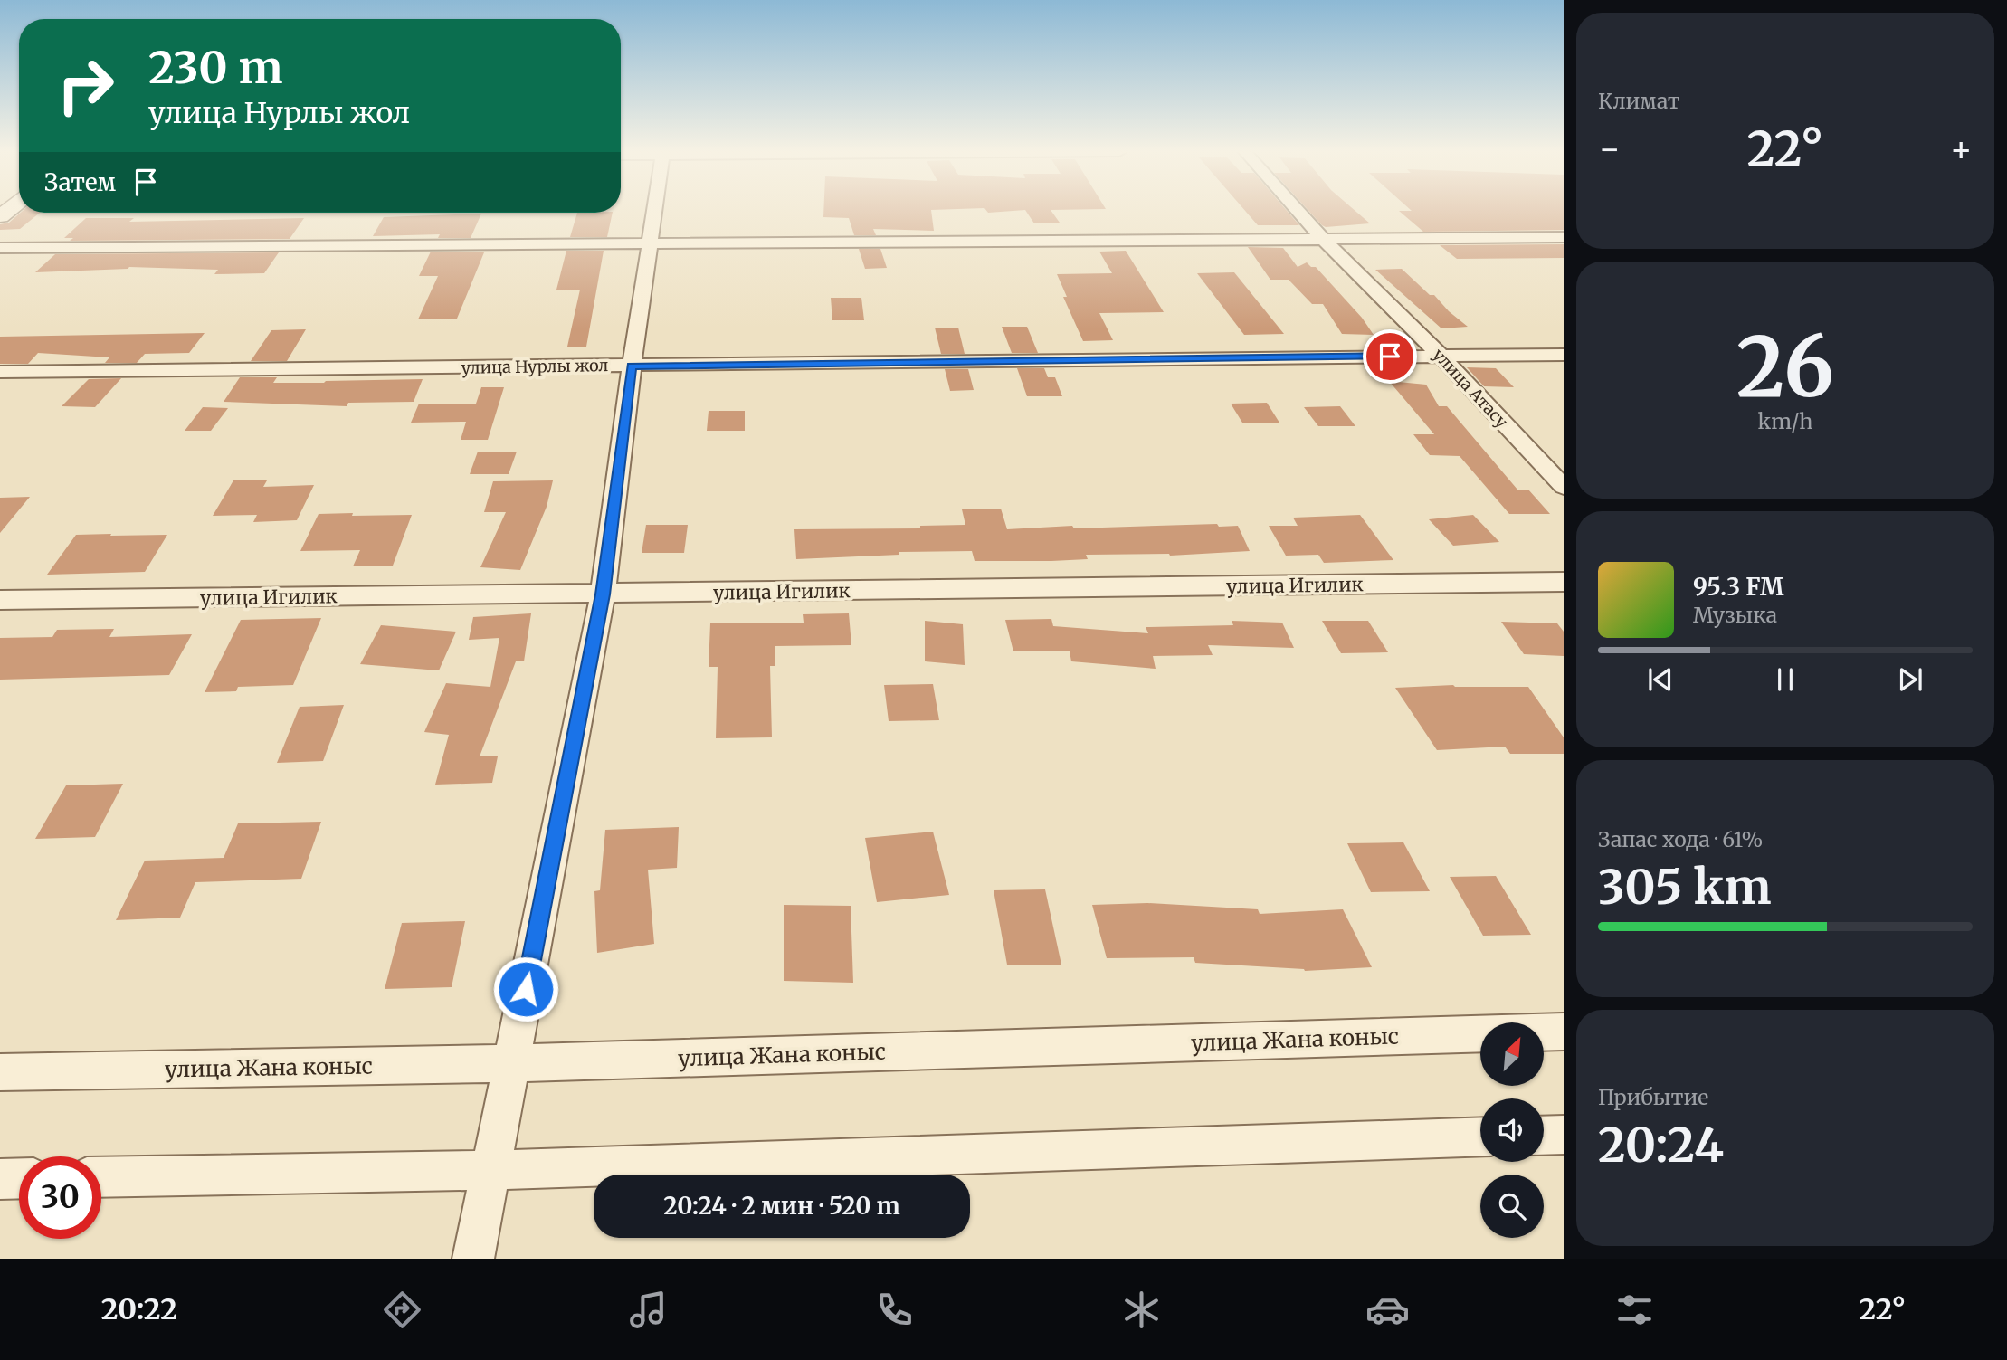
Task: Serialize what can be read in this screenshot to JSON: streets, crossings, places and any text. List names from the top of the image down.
{
  "streets": {
    "street": [
      "улица Нурлы жол",
      "улица Атасу",
      "улица Игилик",
      "улица Жана коныс"
    ]
  },
  "crossings": [
    ["улица Нурлы жол", "улица Атасу"]
  ],
  "north": "top right",
  "page": {
    "tile": [
      "Климат",
      ["26", "km/h"],
      ["Запас хода · 61%", "305 km"],
      ["Прибытие", "20:24"]
    ],
    "turn": ["230 m", "улица Нурлы жол"],
    "heat": ["−", "22°", "+"],
    "then": "Затем",
    "song": ["95.3 FM", "Музыка"],
    "limit": "30",
    "trip": "20:24 · 2 мин · 520 m",
    "tabs": ["20:22", "22°"]
  }
}
